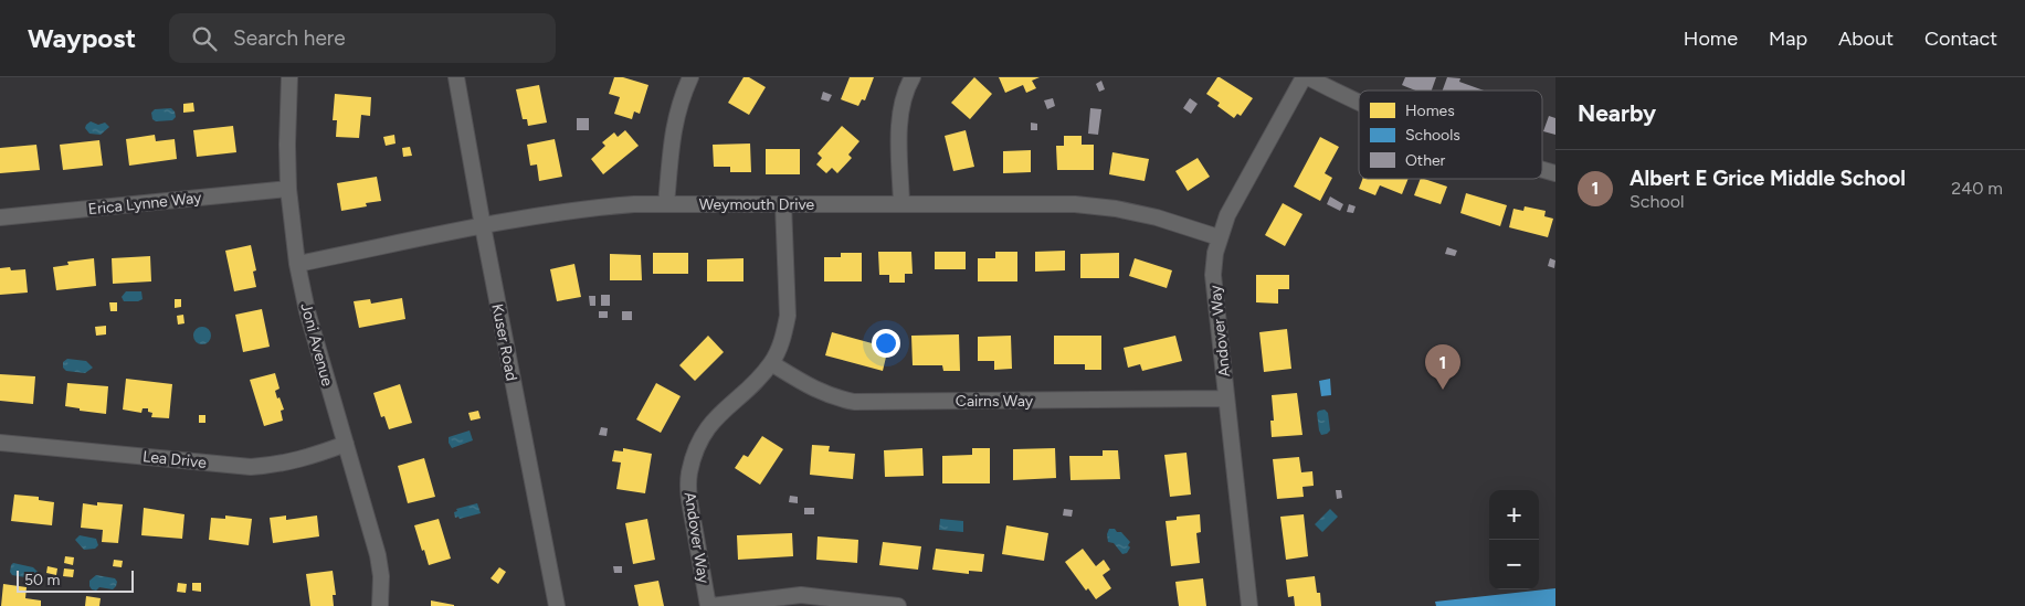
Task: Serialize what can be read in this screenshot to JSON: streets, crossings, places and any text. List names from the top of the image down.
{
  "streets": {
    "street": [
      "Erica Lynne Way",
      "Weymouth Drive",
      "Andover Way",
      "Kuser Road",
      "Joni Avenue",
      "Cairns Way",
      "Lea Drive"
    ]
  },
  "crossings": [
    ["Erica Lynne Way", "Joni Avenue"],
    ["Weymouth Drive", "Andover Way"],
    ["Weymouth Drive", "Kuser Road"],
    ["Weymouth Drive", "Joni Avenue"],
    ["Andover Way", "Cairns Way"],
    ["Joni Avenue", "Lea Drive"]
  ],
  "legend": ["Homes", "Schools", "Other"],
  "scale_bar": "50 m",
  "page": {
    "header": "Waypost",
    "search": "Search here",
    "nav": [
      "Home",
      "Map",
      "About",
      "Contact"
    ],
    "heading": "Nearby",
    "list": [
      {
        "mark": "1",
        "name": "Albert E Grice Middle School",
        "note": "School",
        "value": "240 m"
      }
    ],
    "pins": "1",
    "map_buttons": ["+", "−"],
    "scale": "50 m"
  }
}
